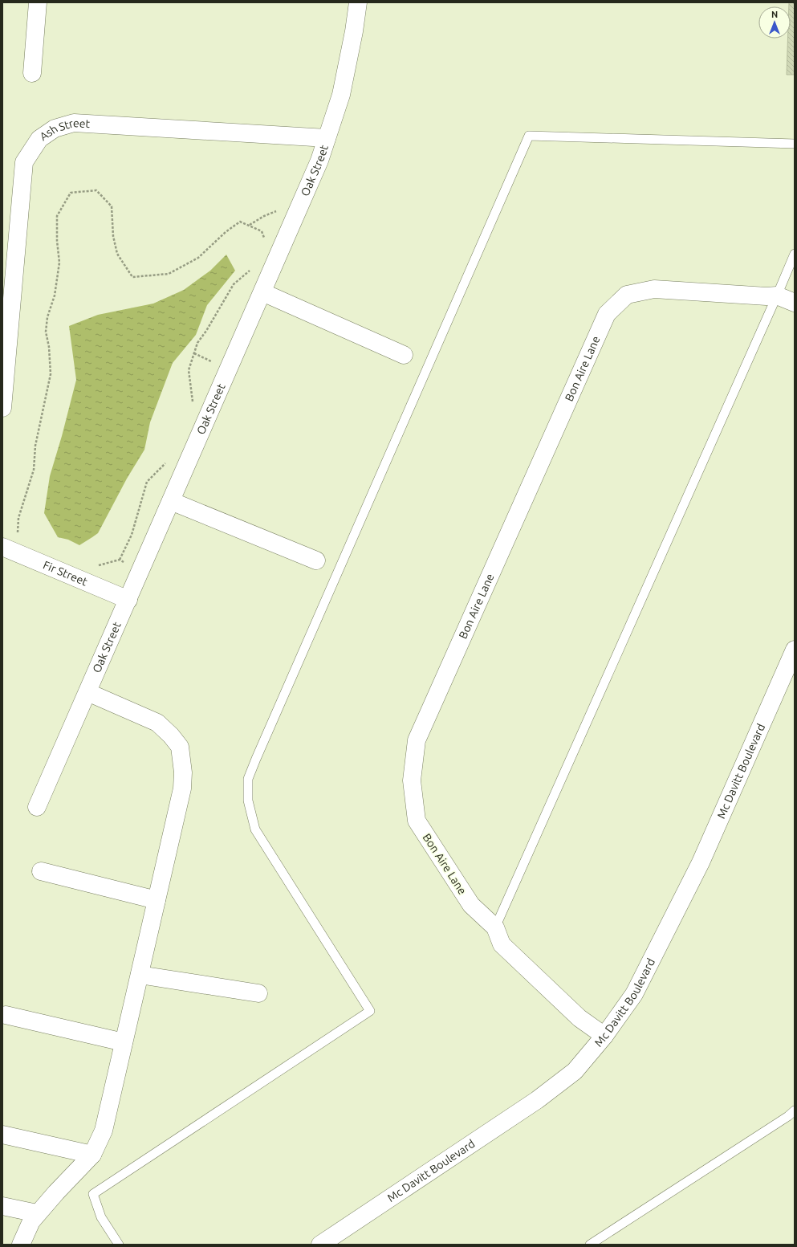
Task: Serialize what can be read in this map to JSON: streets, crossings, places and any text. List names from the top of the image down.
{
  "streets": {
    "street": [
      "Ash Street",
      "Oak Street",
      "Bon Aire Lane",
      "Fir Street",
      "Mc Davitt Boulevard"
    ]
  },
  "crossings": [
    ["Ash Street", "Oak Street"],
    ["Oak Street", "Fir Street"],
    ["Bon Aire Lane", "Mc Davitt Boulevard"]
  ],
  "north": "top"
}
